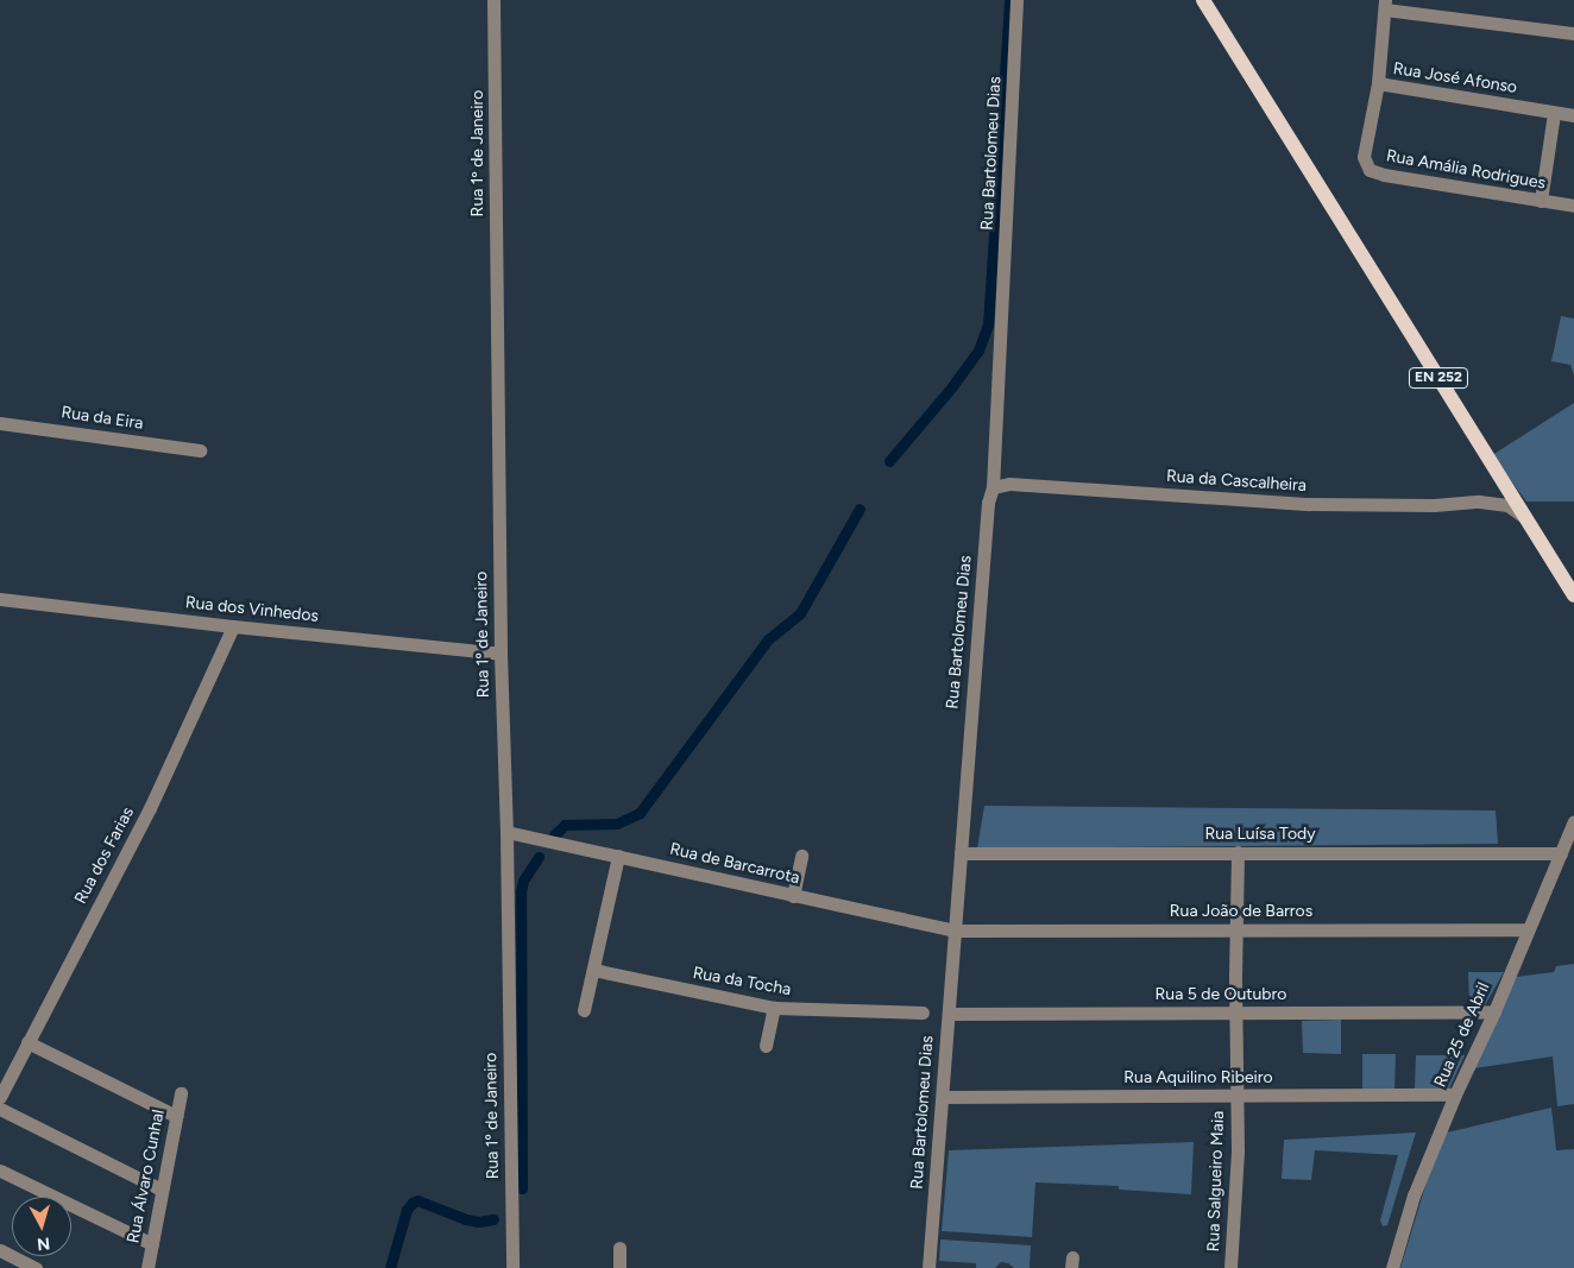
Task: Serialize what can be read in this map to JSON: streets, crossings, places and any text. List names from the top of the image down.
{
  "streets": {
    "main road": ["EN 252"],
    "street": [
      "Rua José Afonso",
      "Rua 1º de Janeiro",
      "Rua Bartolomeu Dias",
      "Rua Amália Rodrigues",
      "Rua da Eira",
      "Rua da Cascalheira",
      "Rua dos Vinhedos",
      "Rua Luísa Tody",
      "Rua dos Farias",
      "Rua de Barcarrota",
      "Rua João de Barros",
      "Rua da Tocha",
      "Rua 5 de Outubro",
      "Rua 25 de Abril",
      "Rua Aquilino Ribeiro",
      "Rua Álvaro Cunhal",
      "Rua Salgueiro Maia"
    ]
  },
  "crossings": [
    ["Rua José Afonso", "Rua Amália Rodrigues"],
    ["Rua 1º de Janeiro", "Rua dos Vinhedos"],
    ["Rua 1º de Janeiro", "Rua de Barcarrota"],
    ["Rua Bartolomeu Dias", "Rua da Cascalheira"],
    ["Rua Bartolomeu Dias", "Rua Luísa Tody"],
    ["Rua Bartolomeu Dias", "Rua de Barcarrota"],
    ["Rua Bartolomeu Dias", "Rua João de Barros"],
    ["Rua Bartolomeu Dias", "Rua 5 de Outubro"],
    ["Rua Bartolomeu Dias", "Rua Aquilino Ribeiro"],
    ["EN 252", "Rua da Cascalheira"],
    ["Rua dos Vinhedos", "Rua dos Farias"],
    ["Rua Luísa Tody", "Rua 25 de Abril"],
    ["Rua Luísa Tody", "Rua Salgueiro Maia"],
    ["Rua de Barcarrota", "Rua João de Barros"],
    ["Rua João de Barros", "Rua 25 de Abril"],
    ["Rua João de Barros", "Rua Salgueiro Maia"],
    ["Rua 5 de Outubro", "Rua 25 de Abril"],
    ["Rua 5 de Outubro", "Rua Salgueiro Maia"],
    ["Rua 25 de Abril", "Rua Aquilino Ribeiro"],
    ["Rua Aquilino Ribeiro", "Rua Salgueiro Maia"]
  ],
  "north": "bottom"
}
